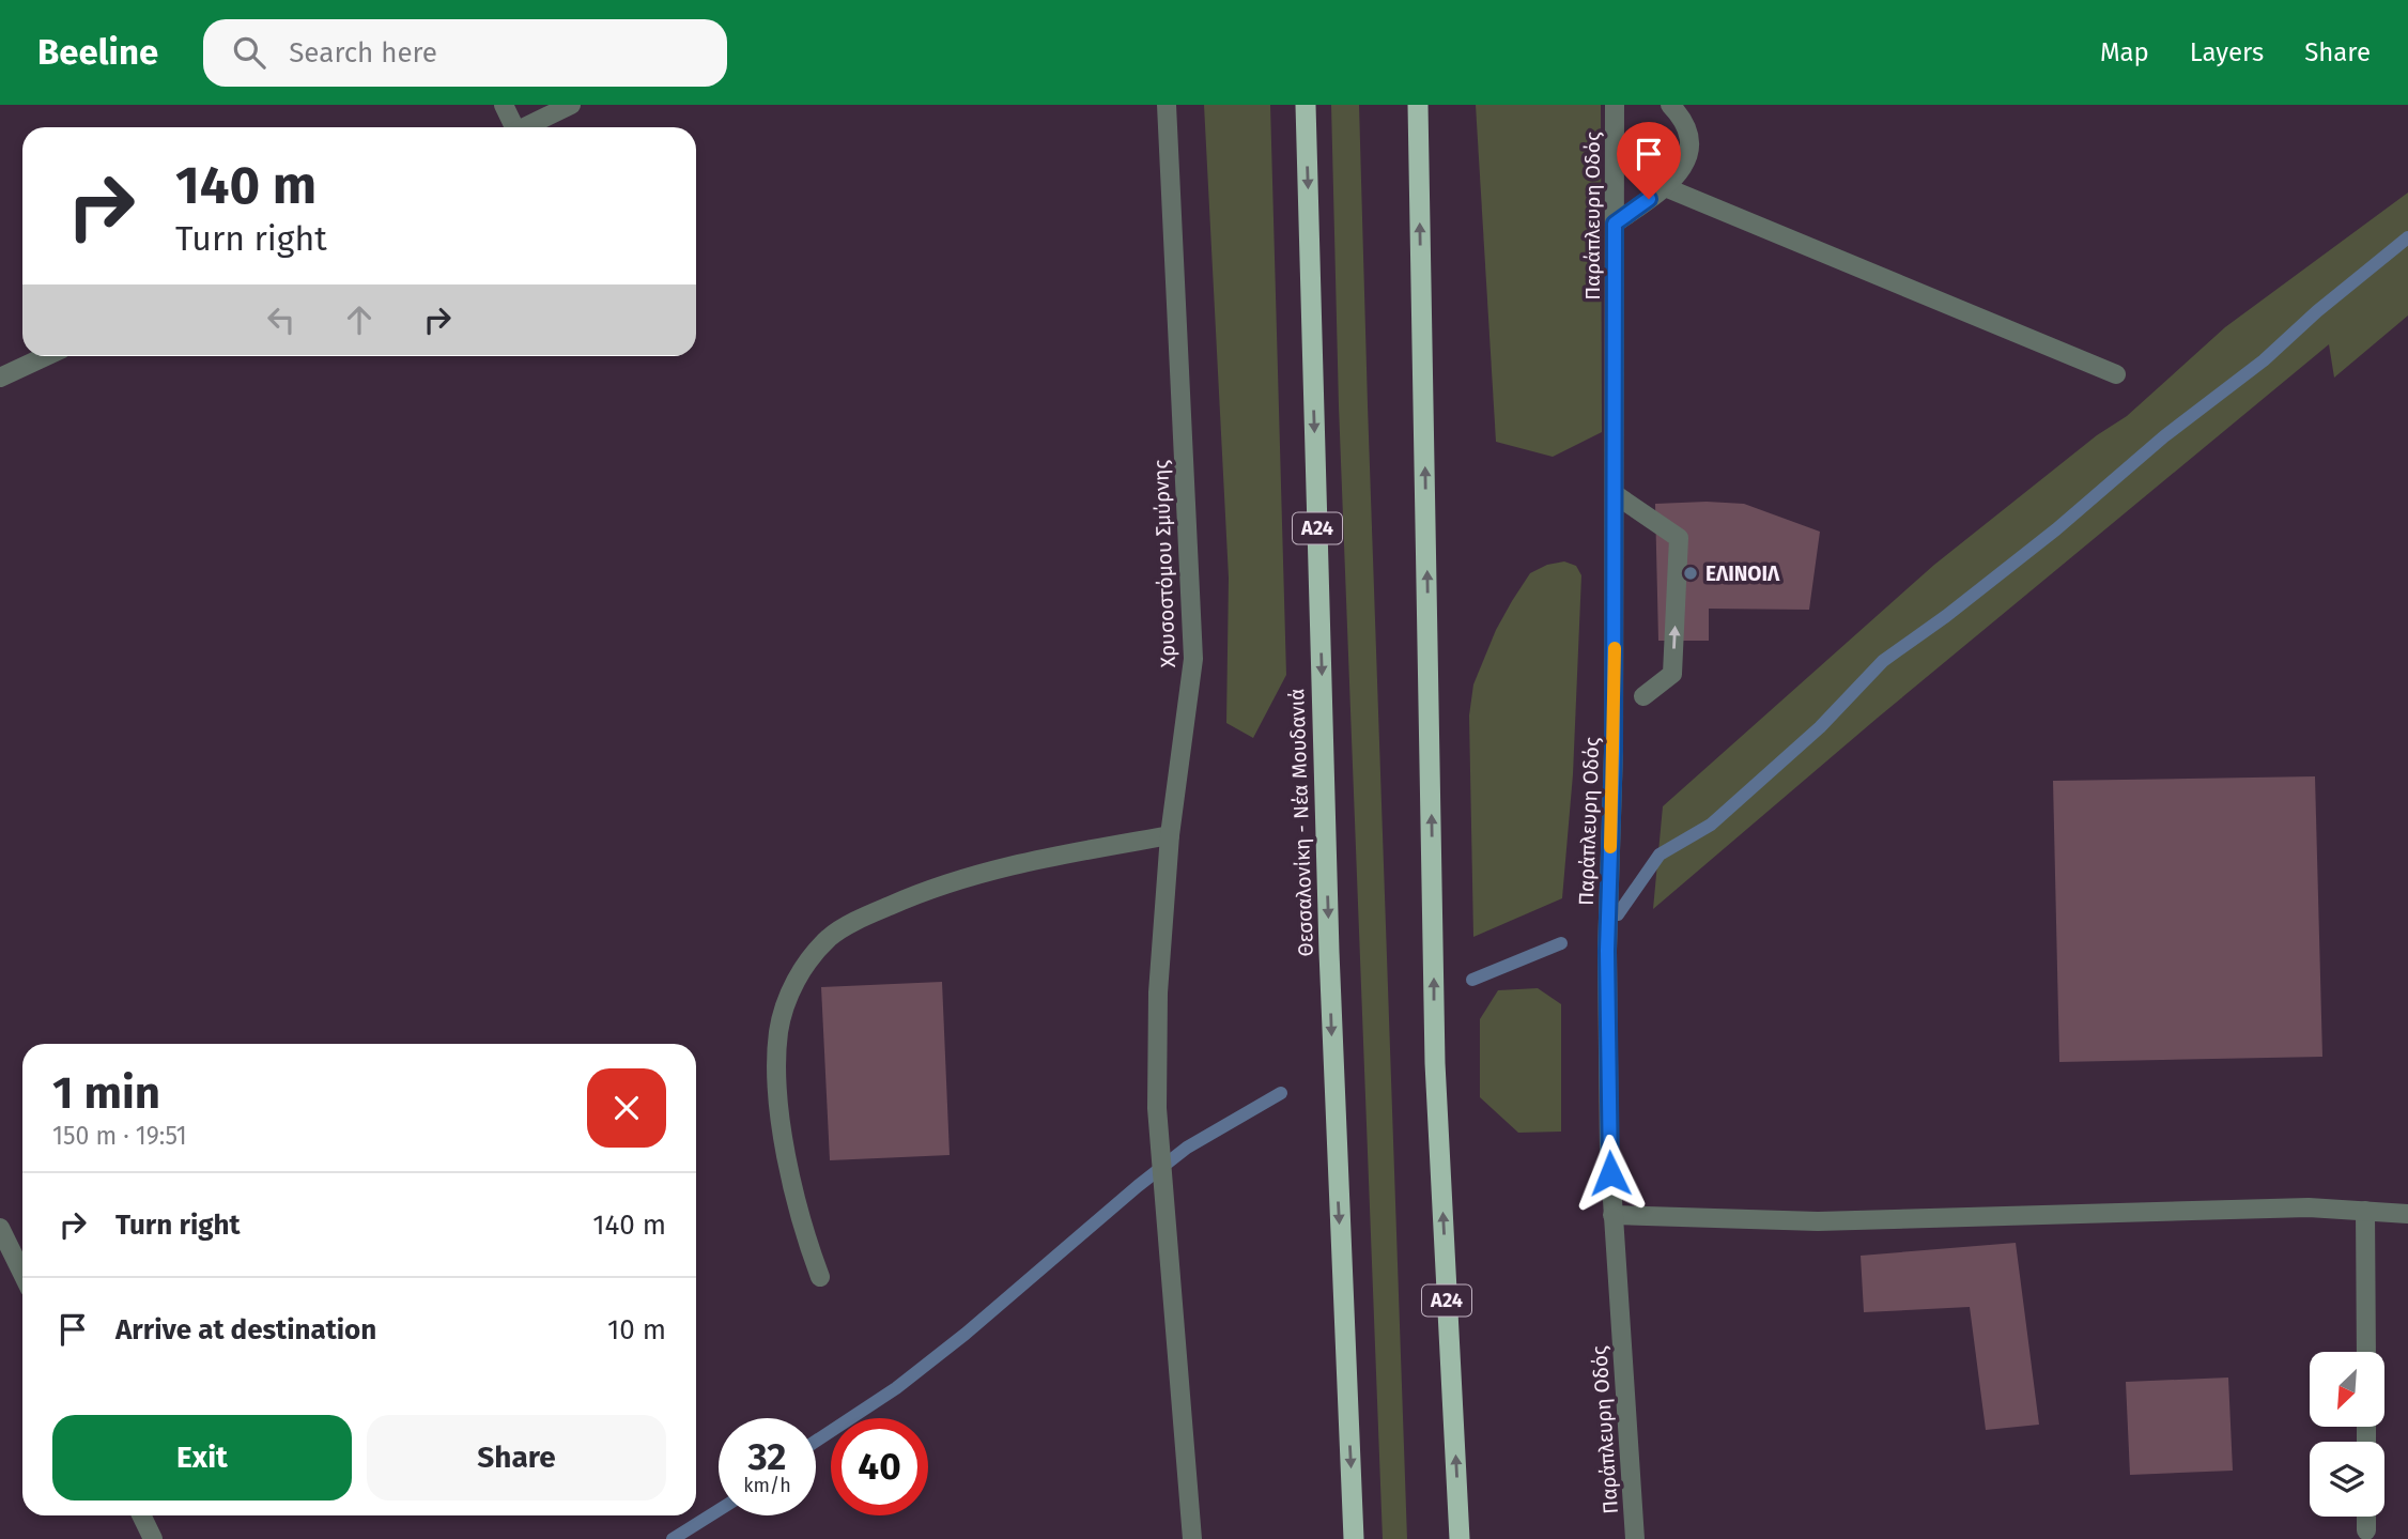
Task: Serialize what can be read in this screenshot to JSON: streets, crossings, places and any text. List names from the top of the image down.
{
  "streets": {
    "highway": ["Α24", "Θεσσαλονίκη - Νέα Μουδανιά"],
    "street": ["Παράπλευρη Οδός", "Χρυσοστόμου Σμύρνης"]
  },
  "places": ["ΕΛΙΝΟΙΛ"],
  "north": "bottom left",
  "page": {
    "header": "Beeline",
    "search": "Search here",
    "nav": ["Map", "Layers", "Share"],
    "turn": ["140 m", "Turn right"],
    "heading": ["1 min", "150 m · 19:51"],
    "list": [
      {
        "name": "Turn right",
        "value": "140 m"
      },
      {
        "name": "Arrive at destination",
        "value": "10 m"
      }
    ],
    "buttons": ["Exit", "Share"],
    "speed": "32 km/h",
    "limit": "40"
  }
}
